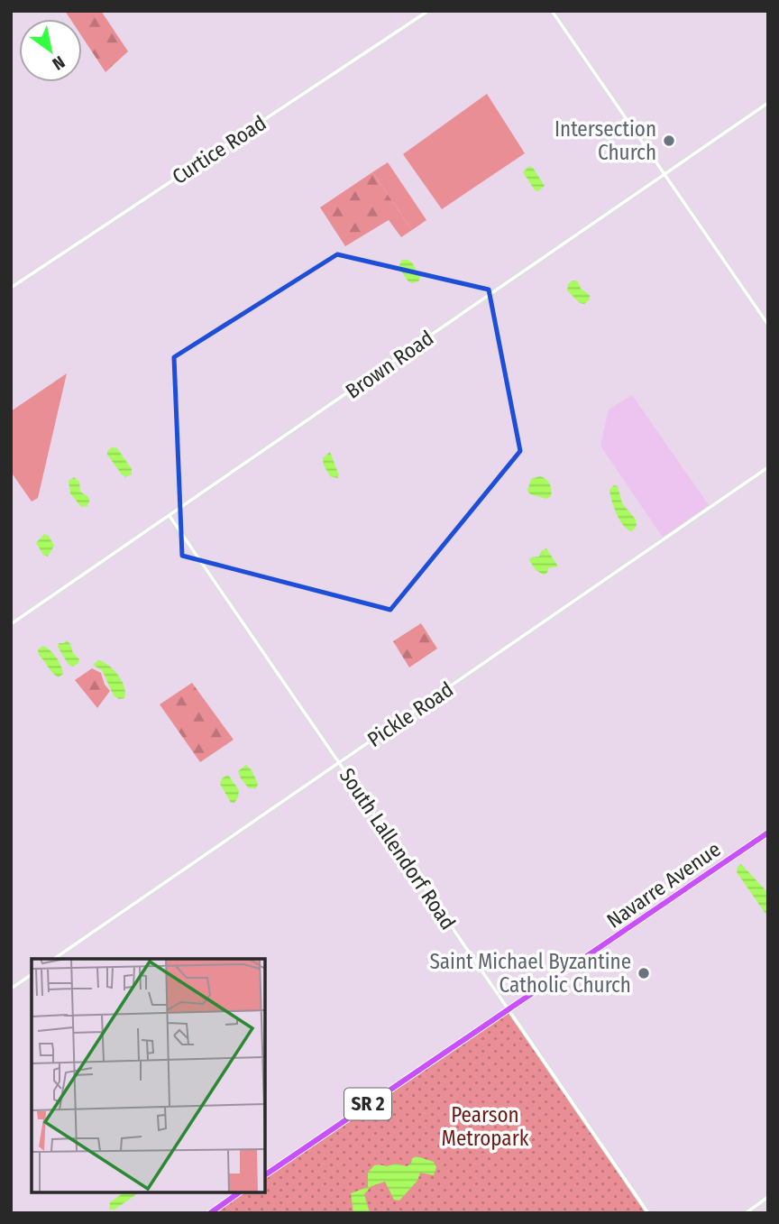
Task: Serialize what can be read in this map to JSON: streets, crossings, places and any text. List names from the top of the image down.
{
  "streets": {
    "highway": ["Navarre Avenue", "SR 2"],
    "street": [
      "Curtice Road",
      "Brown Road",
      "Pickle Road",
      "South Lallendorf Road"
    ]
  },
  "crossings": [
    ["Brown Road", "South Lallendorf Road"],
    ["Pickle Road", "South Lallendorf Road"],
    ["South Lallendorf Road", "Navarre Avenue"]
  ],
  "parks": ["Pearson Metropark"],
  "places": ["Intersection Church", "Saint Michael Byzantine Catholic Church"],
  "north": "bottom right"
}
